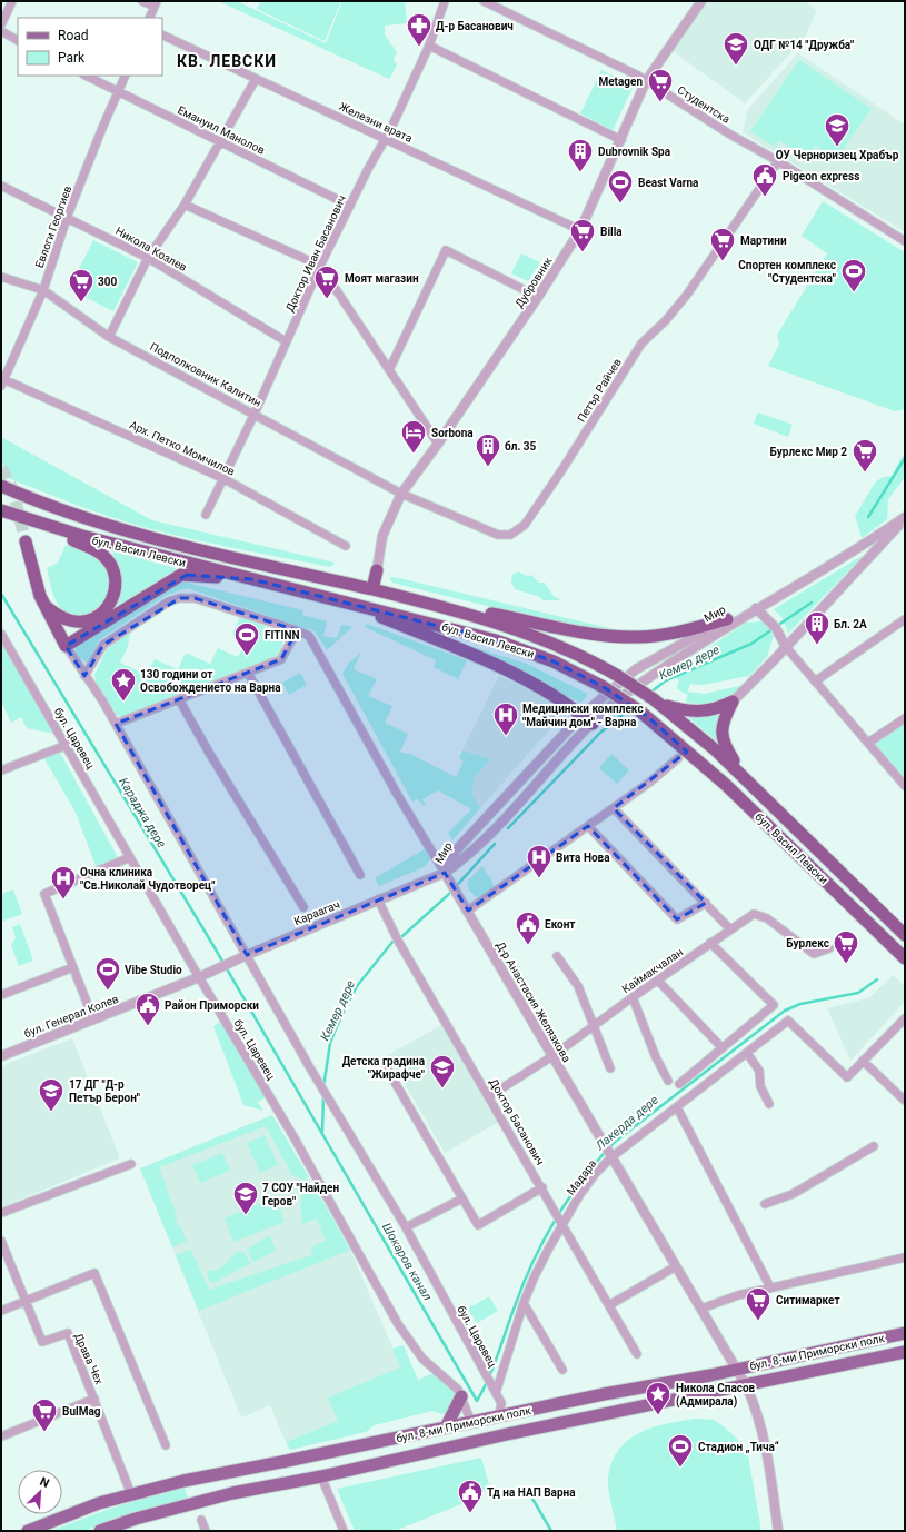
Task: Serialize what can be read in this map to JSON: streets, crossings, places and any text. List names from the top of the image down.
{
  "streets": {
    "highway": ["бул. Васил Левски"],
    "main road": ["бул. 8-ми Приморски полк"],
    "street": [
      "Студентска",
      "Железни врата",
      "Емануил Манолов",
      "Евлоги Георгиев",
      "Никола Козлев",
      "Доктор Иван Басанович",
      "Дубровник",
      "Подполковник Калитин",
      "Петър Райчев",
      "Арх. Петко Момчилов",
      "Мир",
      "бул. Царевец",
      "Караагач",
      "Каймакчалан",
      "Д-р Анастасия Желязкова",
      "бул. Генерал Колев",
      "Доктор Басанович",
      "Мадара",
      "Драва Чех"
    ]
  },
  "crossings": [
    ["Студентска", "Дубровник"],
    ["Студентска", "Петър Райчев"],
    ["Железни врата", "Доктор Иван Басанович"],
    ["Железни врата", "Дубровник"],
    ["Емануил Манолов", "Евлоги Георгиев"],
    ["Емануил Манолов", "Доктор Иван Басанович"],
    ["Евлоги Георгиев", "Никола Козлев"],
    ["Евлоги Георгиев", "Подполковник Калитин"],
    ["Евлоги Георгиев", "Арх. Петко Момчилов"],
    ["Никола Козлев", "Доктор Иван Басанович"],
    ["Доктор Иван Басанович", "Подполковник Калитин"],
    ["Доктор Иван Басанович", "Арх. Петко Момчилов"],
    ["Дубровник", "Подполковник Калитин"],
    ["Дубровник", "Петър Райчев"],
    ["Подполковник Калитин", "Петър Райчев"],
    ["Мир", "Караагач"],
    ["Мир", "Д-р Анастасия Желязкова"],
    ["бул. Царевец", "Караагач"],
    ["бул. Царевец", "бул. Генерал Колев"],
    ["бул. Царевец", "Мадара"],
    ["бул. Царевец", "бул. 8-ми Приморски полк"],
    ["Караагач", "Д-р Анастасия Желязкова"],
    ["Караагач", "бул. Генерал Колев"],
    ["Караагач", "Доктор Басанович"],
    ["Каймакчалан", "Д-р Анастасия Желязкова"],
    ["Каймакчалан", "Доктор Басанович"],
    ["Д-р Анастасия Желязкова", "Мадара"],
    ["Д-р Анастасия Желязкова", "бул. 8-ми Приморски полк"],
    ["Доктор Басанович", "Мадара"],
    ["бул. 8-ми Приморски полк", "Драва Чех"]
  ],
  "districts": ["КВ. ЛЕВСКИ"],
  "water": [
    "Кемер дере",
    "Караджа дере",
    "Лакерда дере",
    "Шокаров канал"
  ],
  "places": {
    "pharmacy": ["Д-р Басанович"],
    "school or university": [
      "ОДГ №14 \"Дружба\"",
      "ОУ Черноризец Храбър",
      "Детска градина \"Жирафче\"",
      "17 ДГ \"Д-р Петър Берон\"",
      "7 СОУ \"Найден Геров\""
    ],
    "supermarket": [
      "Metagen",
      "Billa",
      "Мартини",
      "Моят магазин",
      "300",
      "Бурлекс Мир 2",
      "Бурлекс",
      "Ситимаркет",
      "BulMag"
    ],
    "building": ["Dubrovnik Spa", "бл. 35", "Бл. 2А"],
    "public building": [
      "Pigeon express",
      "Еконт",
      "Район Приморски",
      "Тд на НАП Варна"
    ],
    "sports": [
      "Beast Varna",
      "Спортен комплекс \"Студентска\"",
      "FITINN",
      "Vibe Studio",
      "Стадион „Тича“"
    ],
    "hotel": ["Sorbona"],
    "place": ["130 години от Освобождението на Варна", "Никола Спасов (Адмирала)"],
    "hospital": ["Медицински комплекс \"Майчин дом\" - Варна", "Вита Нова", "Очна клиника \"Св.Николай Чудотворец\""]
  },
  "legend": ["Road", "Park"],
  "north": "top right"
}
